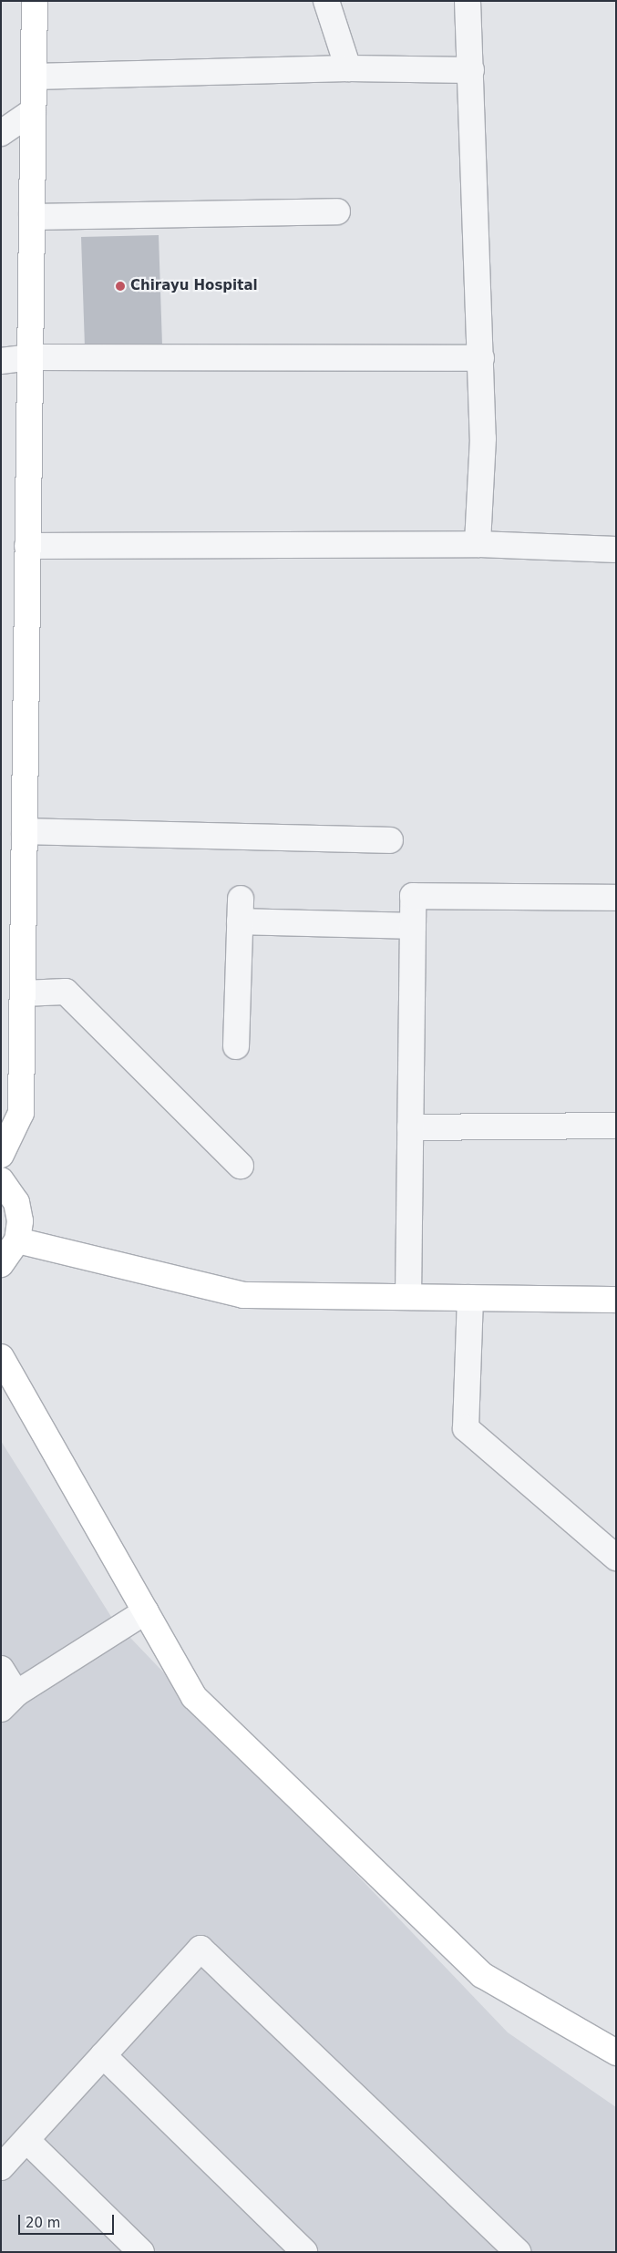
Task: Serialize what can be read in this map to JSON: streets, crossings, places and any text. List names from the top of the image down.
{
  "places": ["Chirayu Hospital"],
  "scale_bar": "20 m"
}
